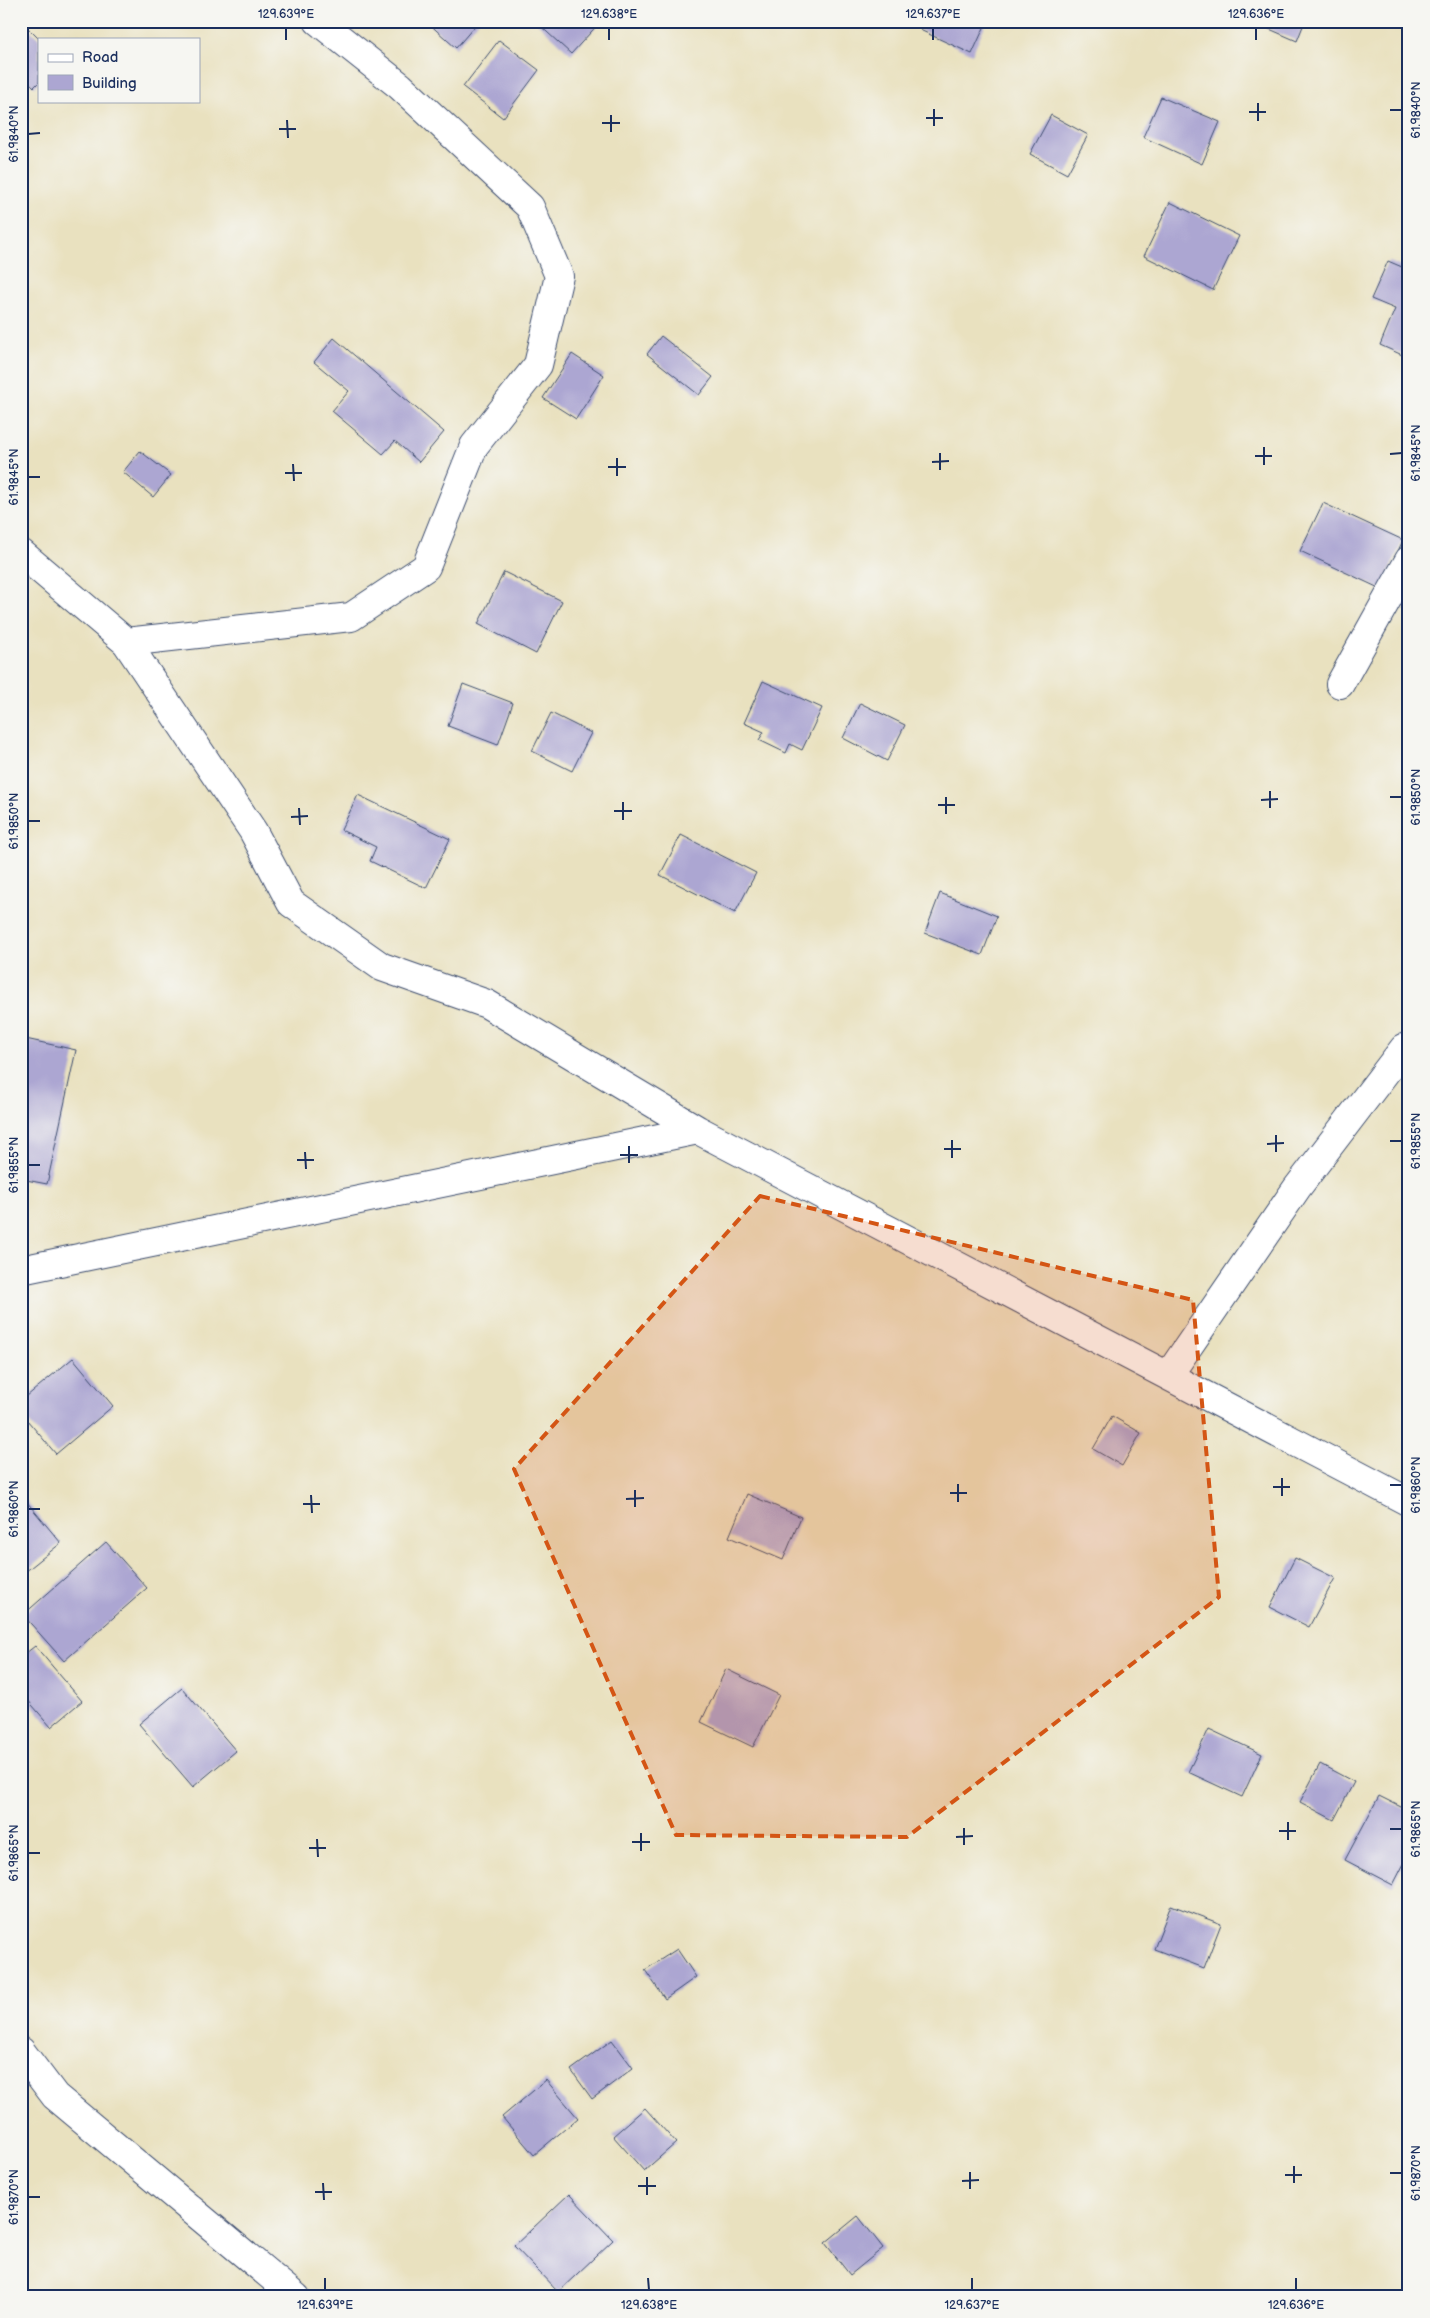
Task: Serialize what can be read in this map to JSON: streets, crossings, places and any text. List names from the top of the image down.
{
  "legend": ["Road", "Building"],
  "coordinates": [
    "129.639°E",
    "129.638°E",
    "129.637°E",
    "129.636°E",
    "61.9840°N",
    "61.9845°N",
    "61.9850°N",
    "61.9855°N",
    "61.9860°N",
    "61.9865°N",
    "61.9870°N"
  ]
}
